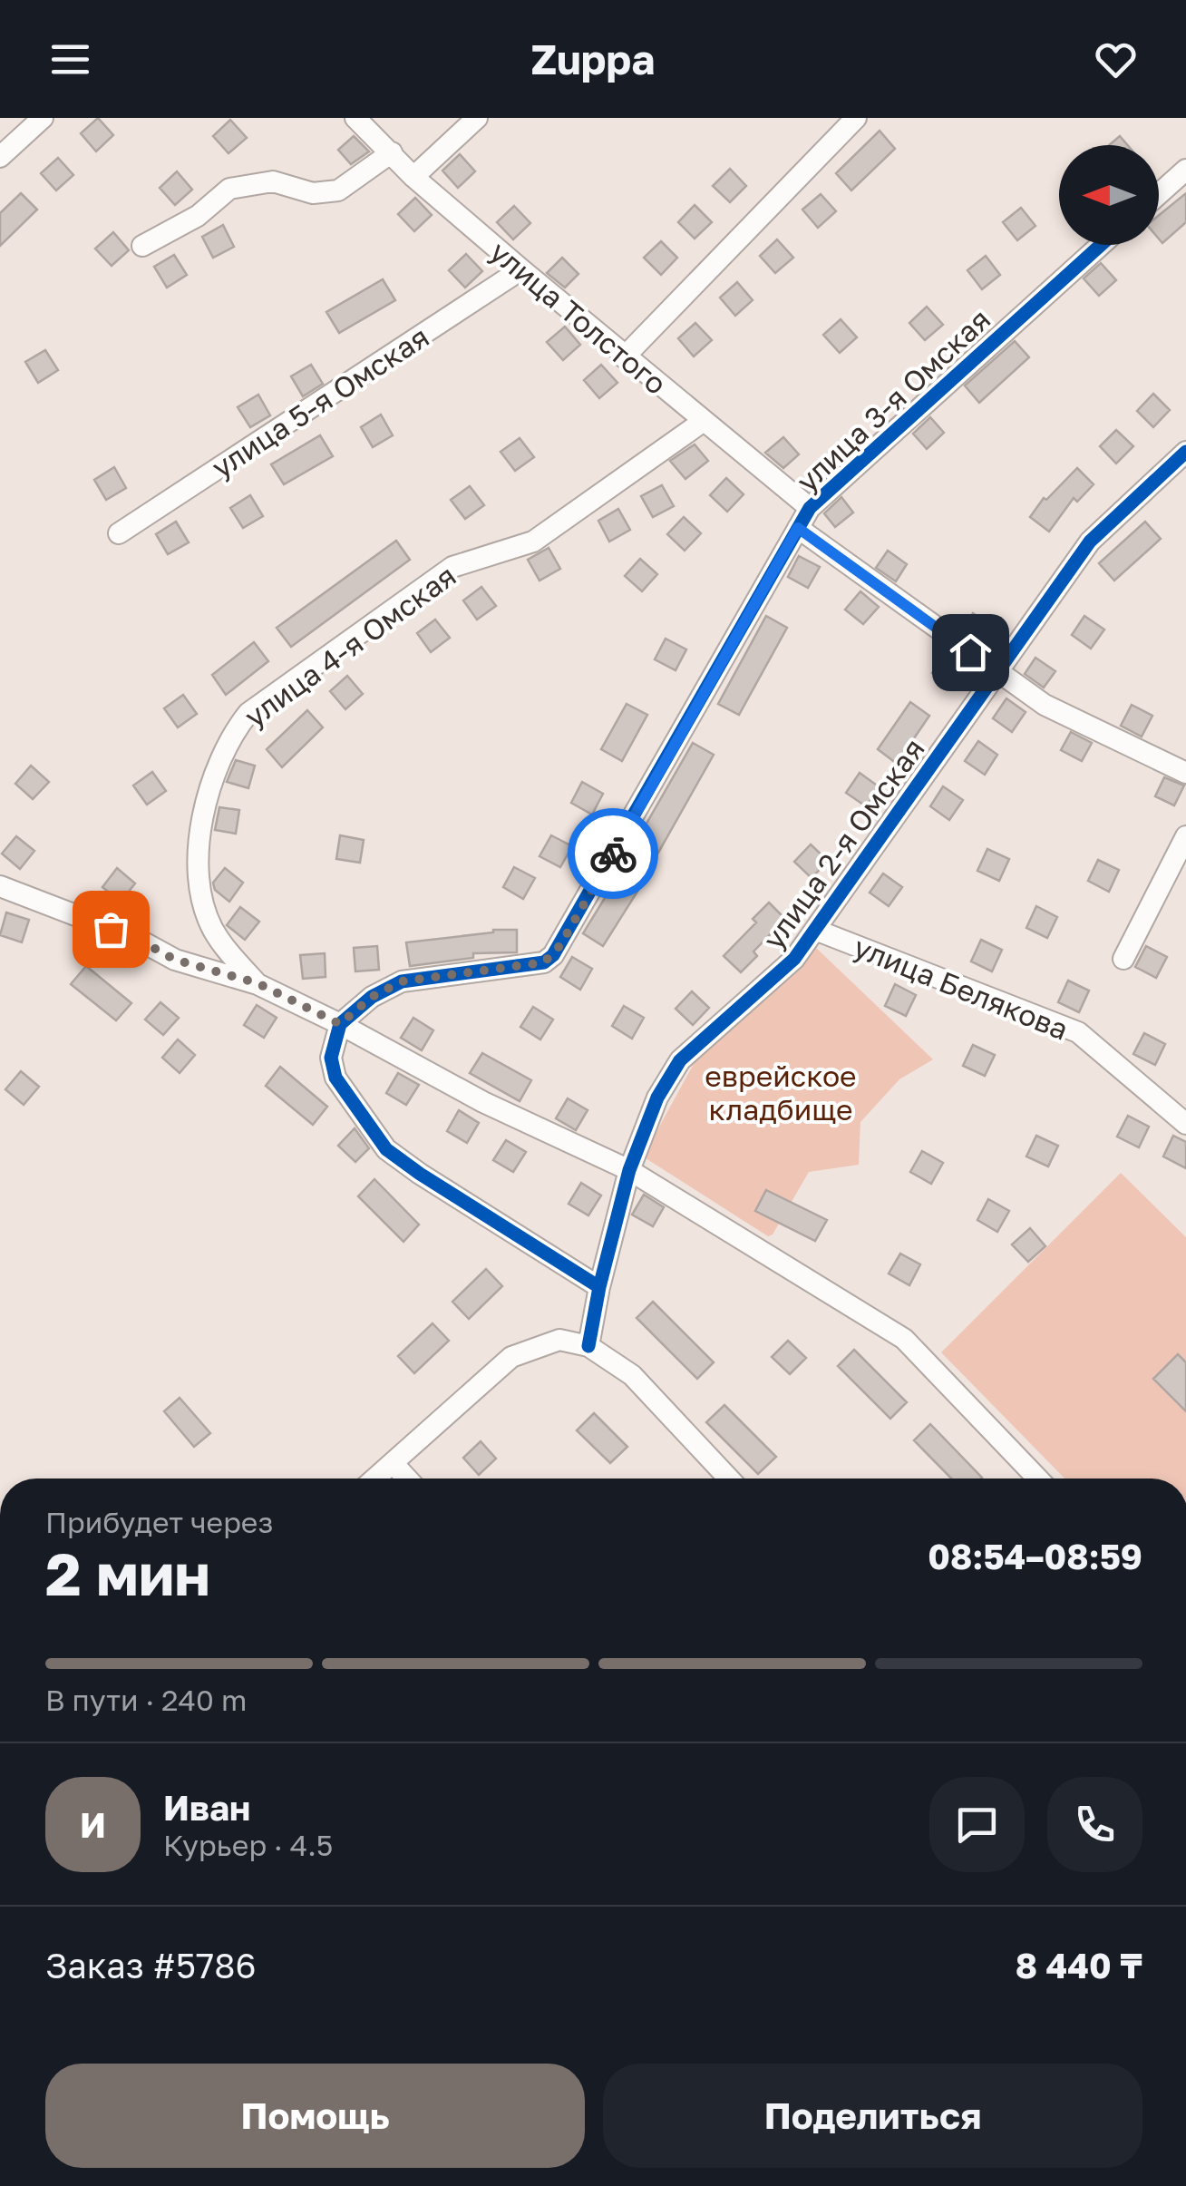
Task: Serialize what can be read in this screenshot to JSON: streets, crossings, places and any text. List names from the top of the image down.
{
  "streets": {
    "street": [
      "улица Толстого",
      "улица 3-я Омская",
      "улица 5-я Омская",
      "улица 4-я Омская",
      "улица 2-я Омская",
      "улица Белякова"
    ]
  },
  "crossings": [
    ["улица Толстого", "улица 3-я Омская"],
    ["улица Толстого", "улица 5-я Омская"],
    ["улица Толстого", "улица 4-я Омская"],
    ["улица 2-я Омская", "улица Белякова"]
  ],
  "parks": ["еврейское кладбище"],
  "north": "left",
  "page": {
    "header": "Zuppa",
    "heading": ["2 мин", "Прибудет через", "08:54–08:59"],
    "panel": [
      "Иван",
      "Курьер · 4.5",
      "Заказ #5786",
      "8 440 ₸"
    ],
    "bar": "В пути · 240 m",
    "round": "И",
    "buttons": ["Помощь", "Поделиться"]
  }
}
